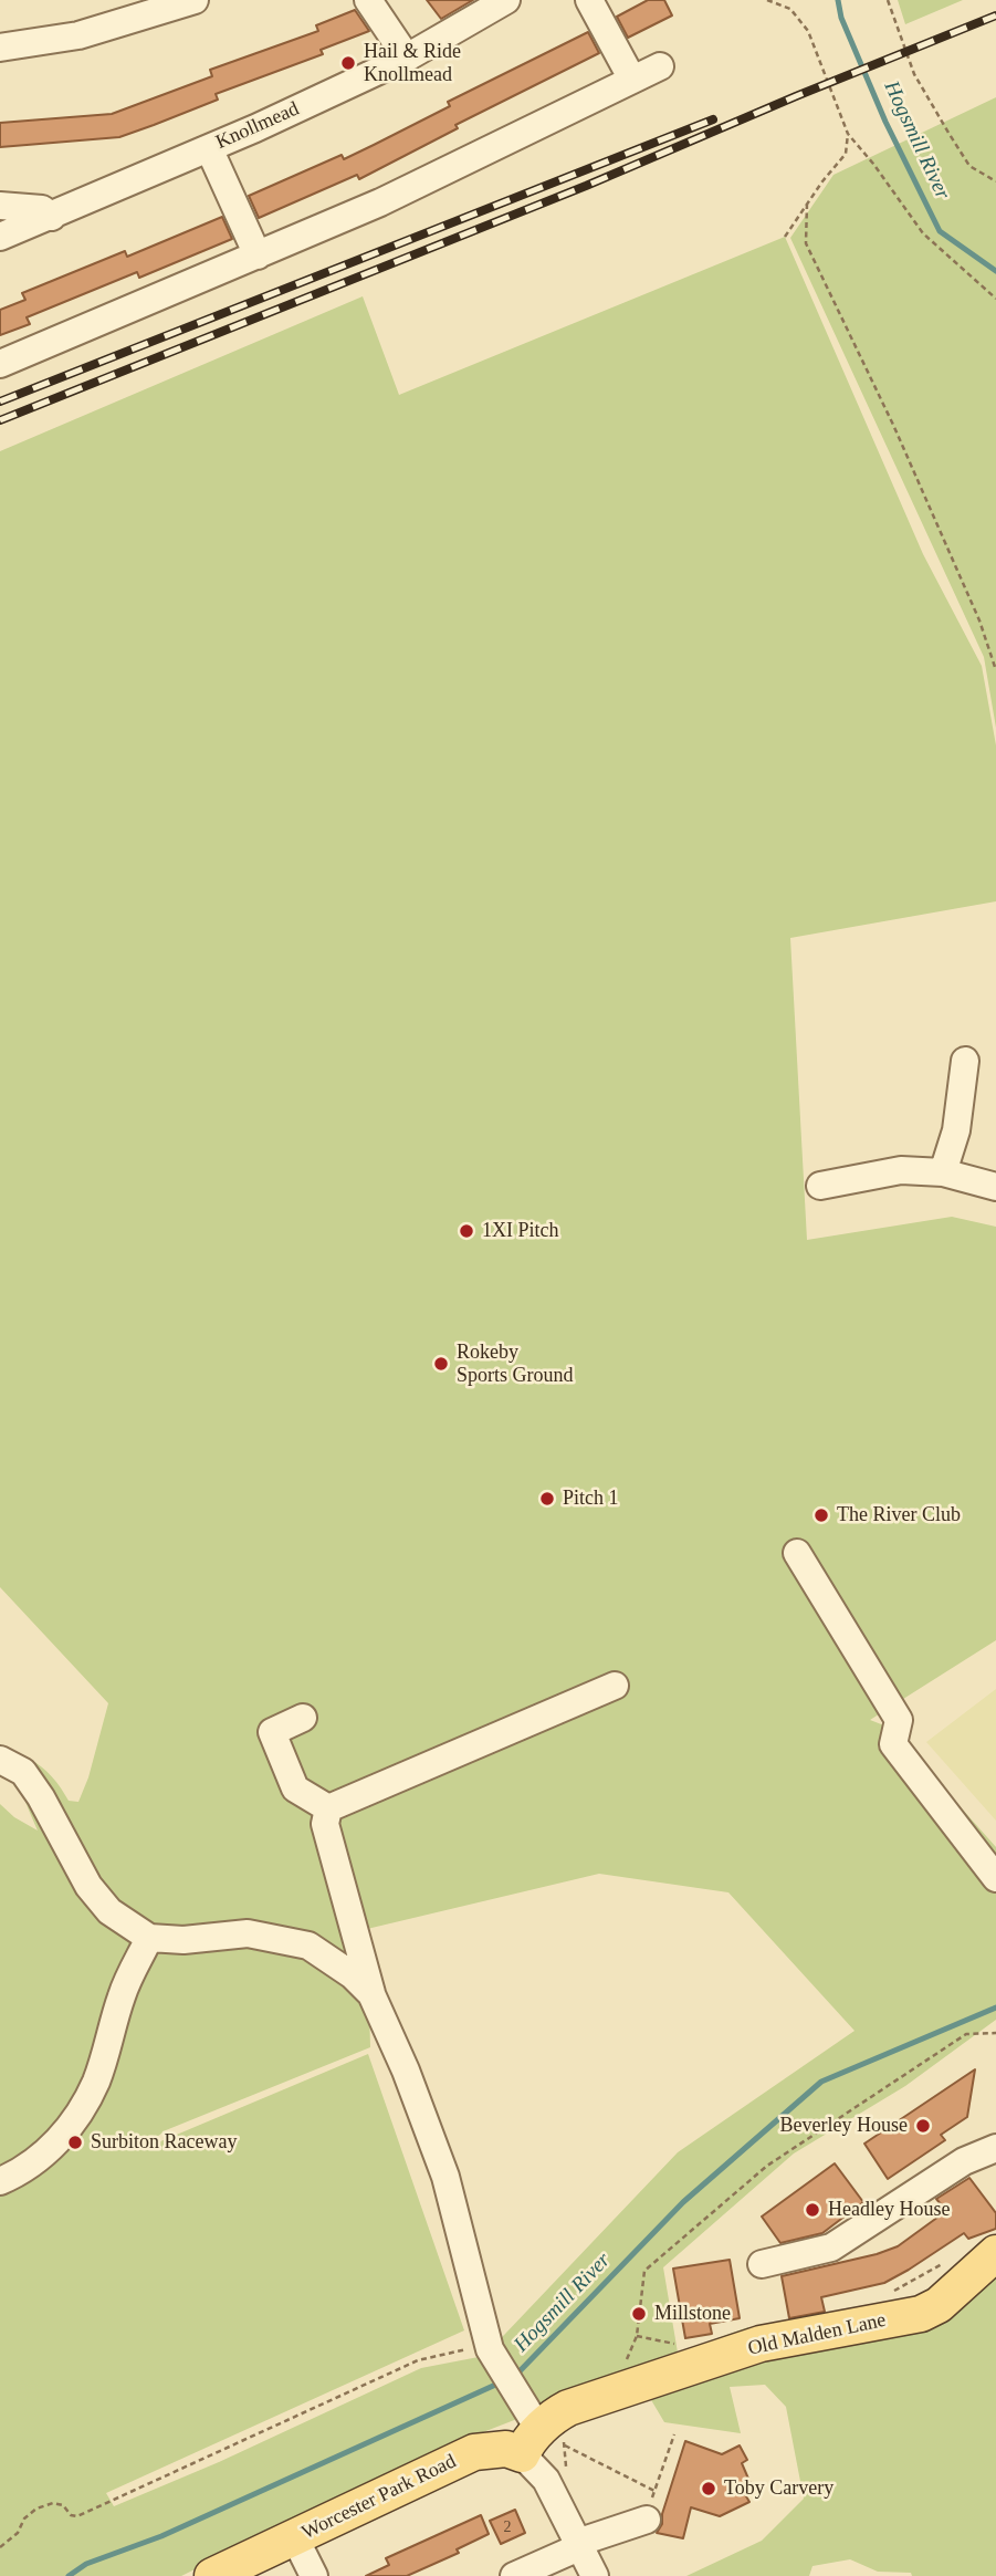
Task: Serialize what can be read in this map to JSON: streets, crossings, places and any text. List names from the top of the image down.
{
  "streets": {
    "main road": ["Old Malden Lane", "Worcester Park Road"],
    "street": ["Knollmead"]
  },
  "crossings": [
    ["Old Malden Lane", "Worcester Park Road"]
  ],
  "water": ["Hogsmill River"],
  "places": [
    "Hail & Ride Knollmead",
    "1XI Pitch",
    "Rokeby Sports Ground",
    "Pitch 1",
    "The River Club",
    "Beverley House",
    "Surbiton Raceway",
    "Headley House",
    "Millstone",
    "Toby Carvery"
  ],
  "house_numbers": ["2"]
}
